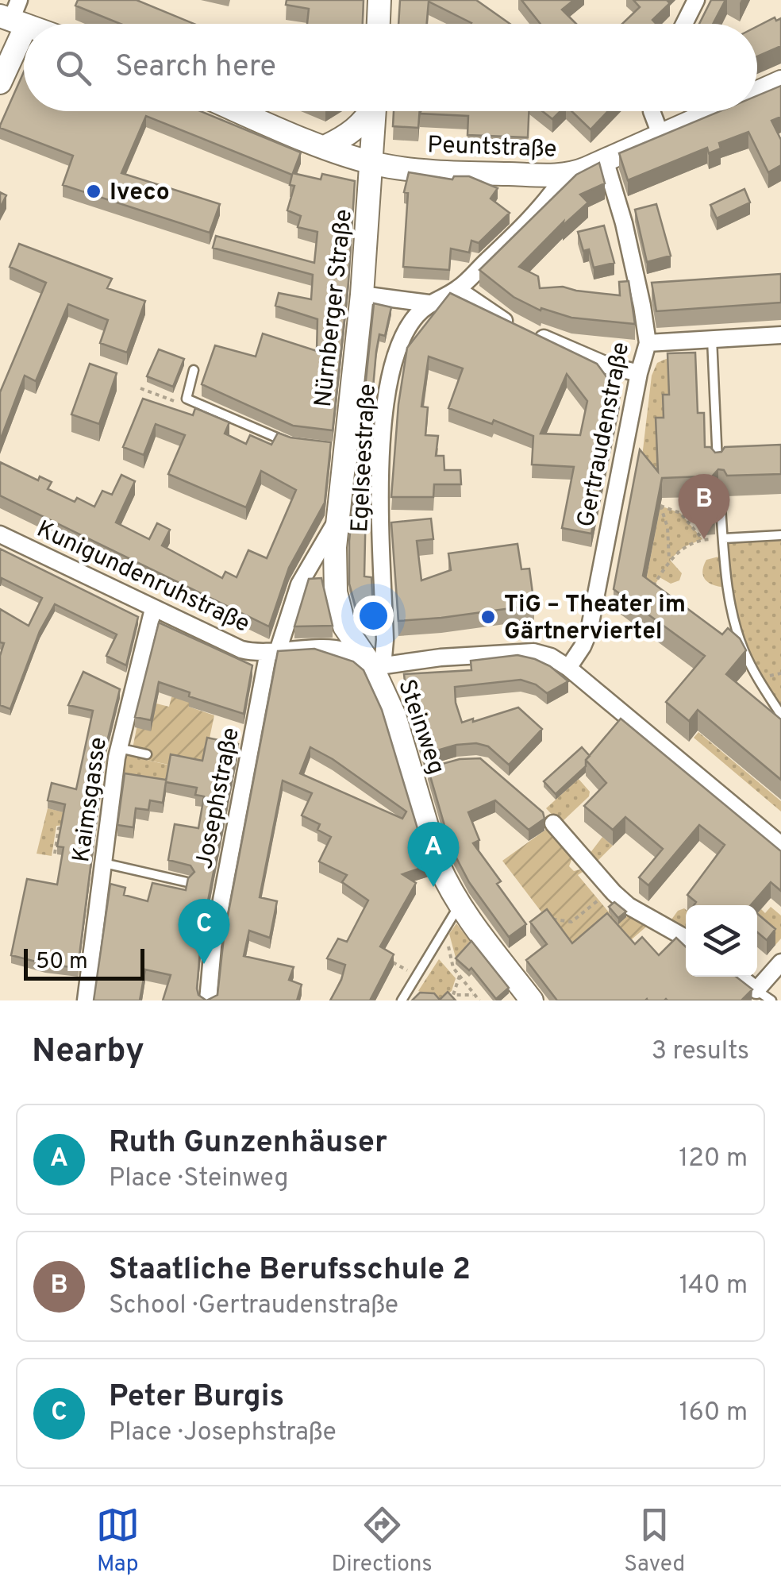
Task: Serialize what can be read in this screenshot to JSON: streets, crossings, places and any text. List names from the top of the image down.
{
  "streets": {
    "street": [
      "Peuntstraße",
      "Nürnberger Straße",
      "Gertraudenstraße",
      "Egelseestraße",
      "Kunigundenruhstraße",
      "Steinweg",
      "Josephstraße",
      "Kaimsgasse"
    ]
  },
  "crossings": [
    ["Peuntstraße", "Nürnberger Straße"],
    ["Peuntstraße", "Gertraudenstraße"],
    ["Peuntstraße", "Egelseestraße"],
    ["Nürnberger Straße", "Egelseestraße"],
    ["Nürnberger Straße", "Kunigundenruhstraße"],
    ["Nürnberger Straße", "Steinweg"],
    ["Nürnberger Straße", "Josephstraße"],
    ["Egelseestraße", "Steinweg"],
    ["Kunigundenruhstraße", "Steinweg"],
    ["Kunigundenruhstraße", "Josephstraße"],
    ["Kunigundenruhstraße", "Kaimsgasse"],
    ["Steinweg", "Josephstraße"]
  ],
  "places": ["Iveco", "TiG – Theater im Gärtnerviertel"],
  "scale_bar": "50 m",
  "page": {
    "search": "Search here",
    "pins": ["B", "A", "C"],
    "scale": "50 m",
    "heading": ["Nearby", "3 results"],
    "list": [
      {
        "mark": "A",
        "name": "Ruth Gunzenhäuser",
        "note": "Place · Steinweg",
        "value": "120 m"
      },
      {
        "mark": "B",
        "name": "Staatliche Berufsschule 2",
        "note": "School · Gertraudenstraße",
        "value": "140 m"
      },
      {
        "mark": "C",
        "name": "Peter Burgis",
        "note": "Place · Josephstraße",
        "value": "160 m"
      }
    ],
    "nav": ["Map", "Directions", "Saved"]
  }
}
